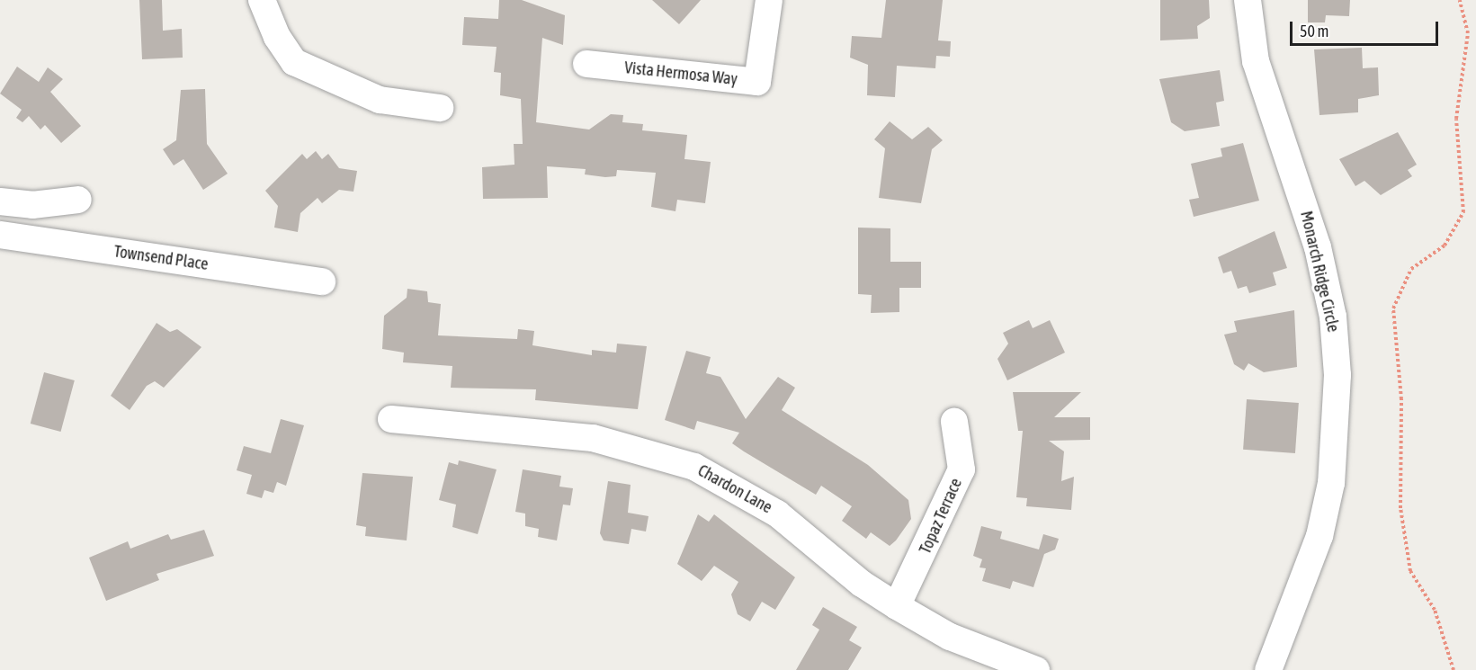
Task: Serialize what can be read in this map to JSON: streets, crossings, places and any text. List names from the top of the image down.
{
  "streets": {
    "street": [
      "Vista Hermosa Way",
      "Townsend Place",
      "Monarch Ridge Circle",
      "Chardon Lane",
      "Topaz Terrace"
    ]
  },
  "crossings": [
    ["Chardon Lane", "Topaz Terrace"]
  ],
  "scale_bar": "50 m"
}
